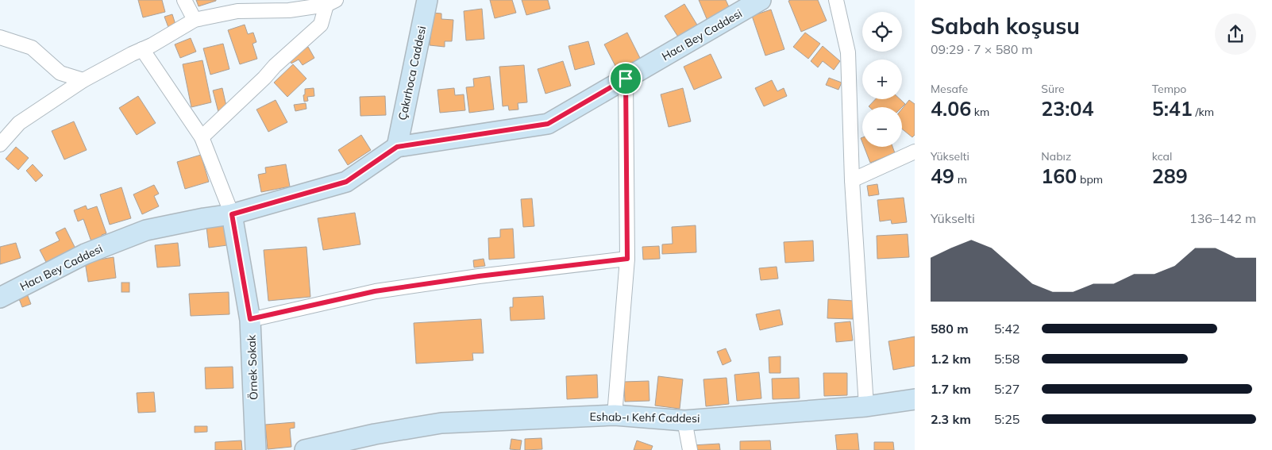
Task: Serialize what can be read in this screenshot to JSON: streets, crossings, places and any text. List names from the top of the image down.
{
  "streets": {
    "street": [
      "Hacı Bey Caddesi",
      "Çakırhoca Caddesi",
      "Örnek Sokak",
      "Eshab-ı Kehf Caddesi"
    ]
  },
  "crossings": [
    ["Hacı Bey Caddesi", "Çakırhoca Caddesi"],
    ["Hacı Bey Caddesi", "Örnek Sokak"]
  ],
  "page": {
    "heading": ["Sabah koşusu", "09:29 · 7 × 580 m"],
    "map_buttons": ["+", "−"],
    "stats": [
      ["Mesafe", "4.06 km"],
      ["Süre", "23:04"],
      ["Tempo", "5:41 /km"],
      ["Yükselti", "49 m"],
      ["Nabız", "160 bpm"],
      ["kcal", "289"]
    ],
    "chart": ["Yükselti", "136–142 m"],
    "list": [
      {
        "name": "580 m",
        "note": "5:42"
      },
      {
        "name": "1.2 km",
        "note": "5:58"
      },
      {
        "name": "1.7 km",
        "note": "5:27"
      },
      {
        "name": "2.3 km",
        "note": "5:25"
      }
    ]
  }
}
